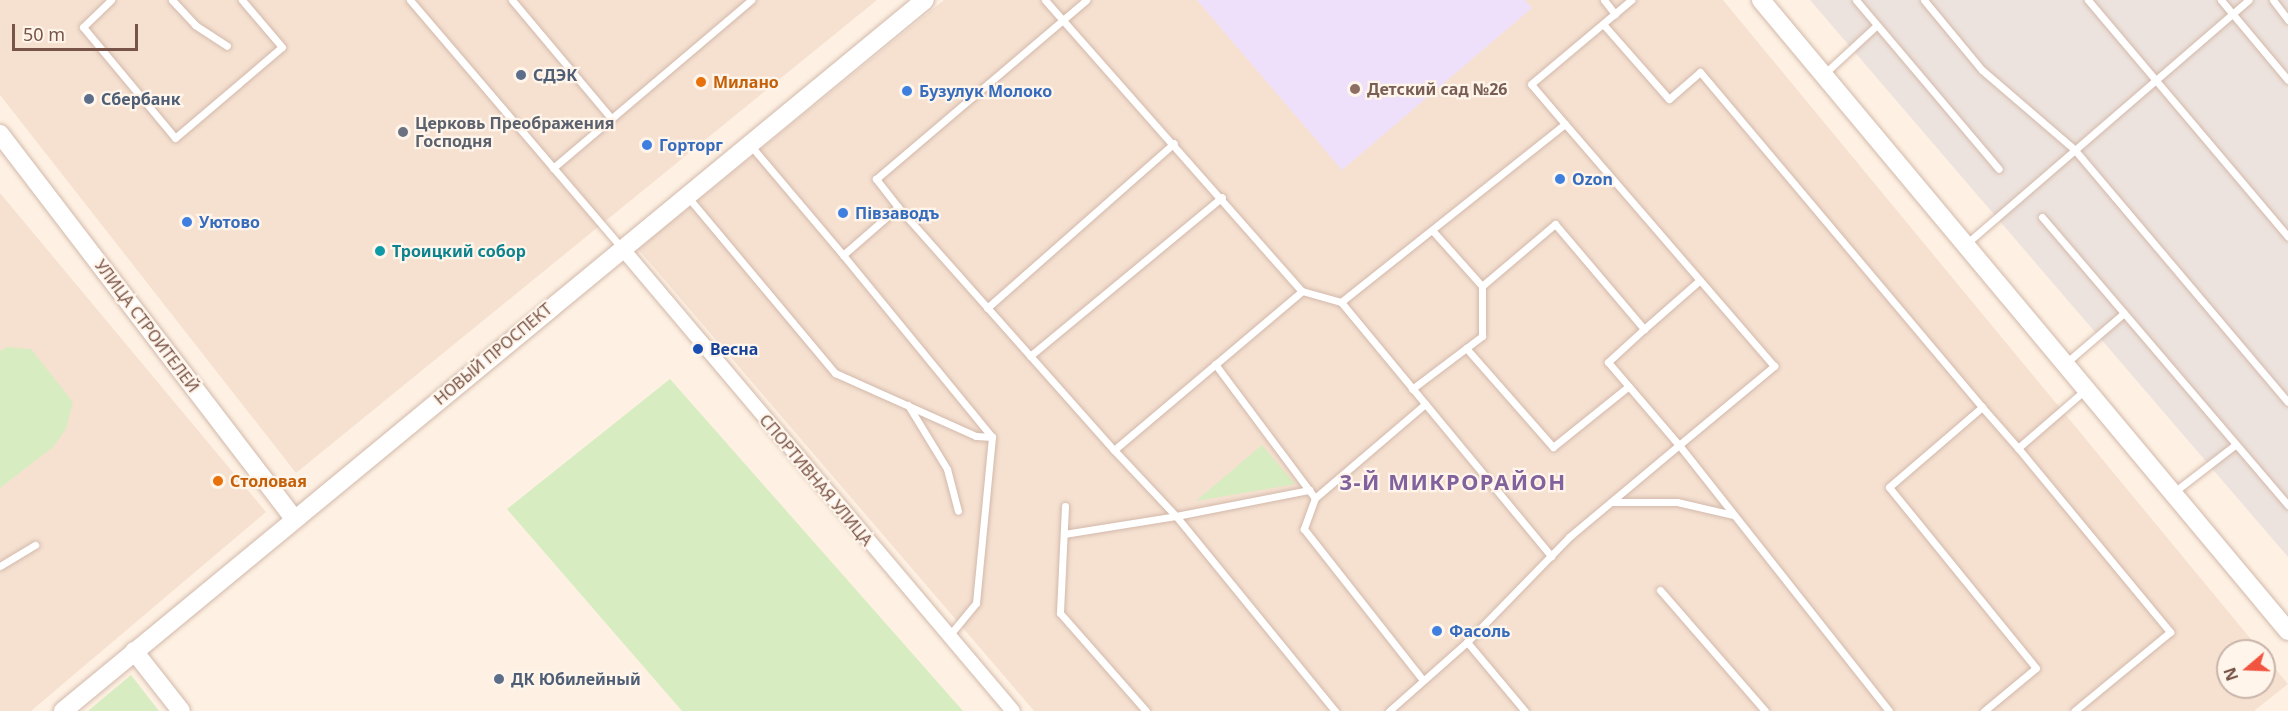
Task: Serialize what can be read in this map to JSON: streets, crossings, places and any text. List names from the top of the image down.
{
  "streets": {
    "street": ["УЛИЦА СТРОИТЕЛЕЙ", "НОВЫЙ ПРОСПЕКТ", "СПОРТИВНАЯ УЛИЦА"]
  },
  "crossings": [
    ["УЛИЦА СТРОИТЕЛЕЙ", "НОВЫЙ ПРОСПЕКТ"],
    ["НОВЫЙ ПРОСПЕКТ", "СПОРТИВНАЯ УЛИЦА"]
  ],
  "districts": ["3-Й МИКРОРАЙОН"],
  "places": [
    "СДЭК",
    "Милано",
    "Детский сад №26",
    "Бузулук Молоко",
    "Сбербанк",
    "Церковь Преображения Господня",
    "Горторг",
    "Ozon",
    "Півзаводъ",
    "Уютово",
    "Троицкий собор",
    "Весна",
    "Столовая",
    "Фасоль",
    "ДК Юбилейный"
  ],
  "scale_bar": "50 m",
  "north": "left"
}
